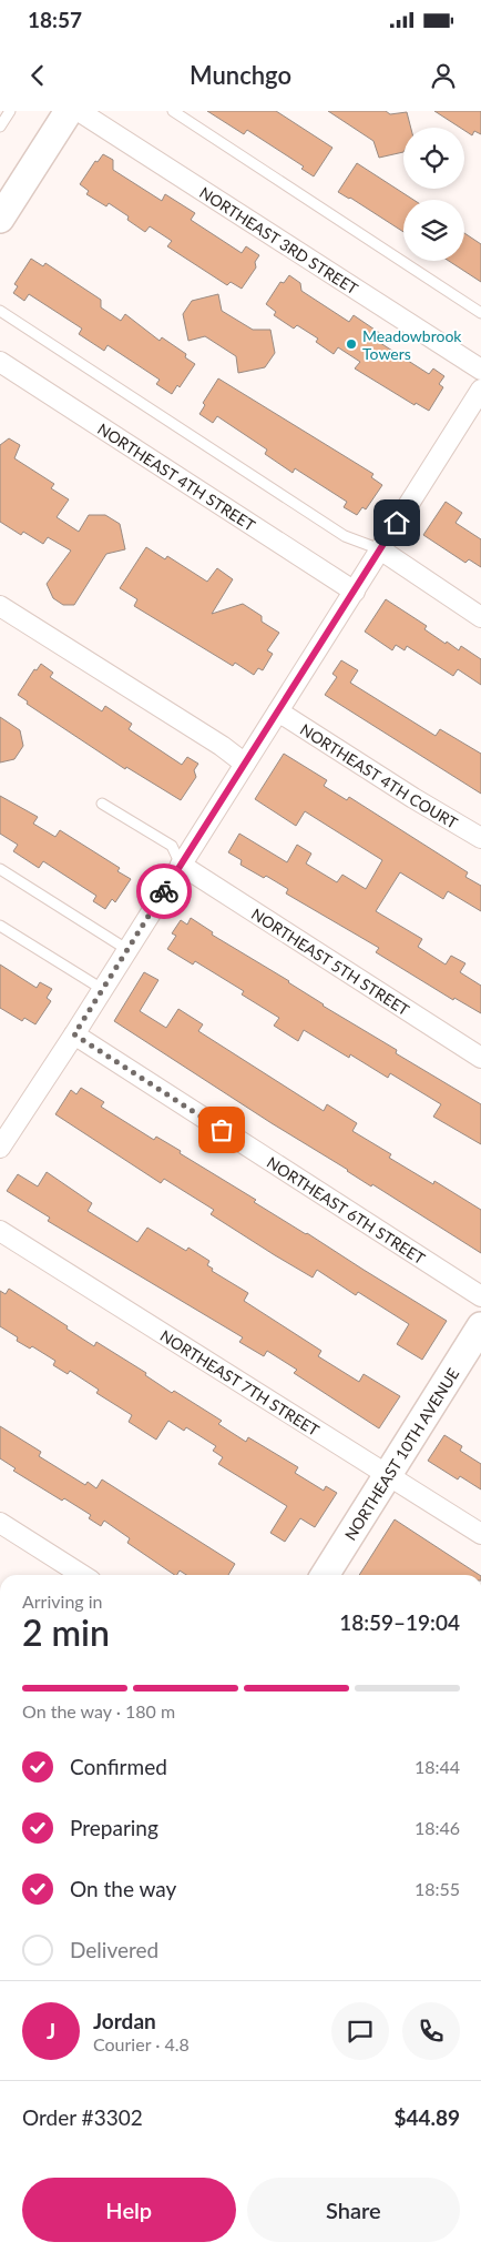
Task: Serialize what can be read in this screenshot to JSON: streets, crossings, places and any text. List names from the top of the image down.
{
  "streets": {
    "street": [
      "NORTHEAST 3RD STREET",
      "NORTHEAST 4TH STREET",
      "NORTHEAST 4TH COURT",
      "NORTHEAST 5TH STREET",
      "NORTHEAST 6TH STREET",
      "NORTHEAST 7TH STREET",
      "NORTHEAST 10TH AVENUE"
    ]
  },
  "crossings": [
    ["NORTHEAST 7TH STREET", "NORTHEAST 10TH AVENUE"]
  ],
  "places": ["Meadowbrook Towers"],
  "page": {
    "status": "18:57",
    "header": "Munchgo",
    "heading": ["2 min", "Arriving in", "18:59–19:04"],
    "panel": [
      "Jordan",
      "Courier · 4.8",
      "Order #3302",
      "$44.89"
    ],
    "bar": "On the way · 180 m",
    "list": [
      ["Confirmed", "18:44"],
      ["Preparing", "18:46"],
      ["On the way", "18:55"],
      "Delivered"
    ],
    "round": "J",
    "buttons": ["Help", "Share"]
  }
}
